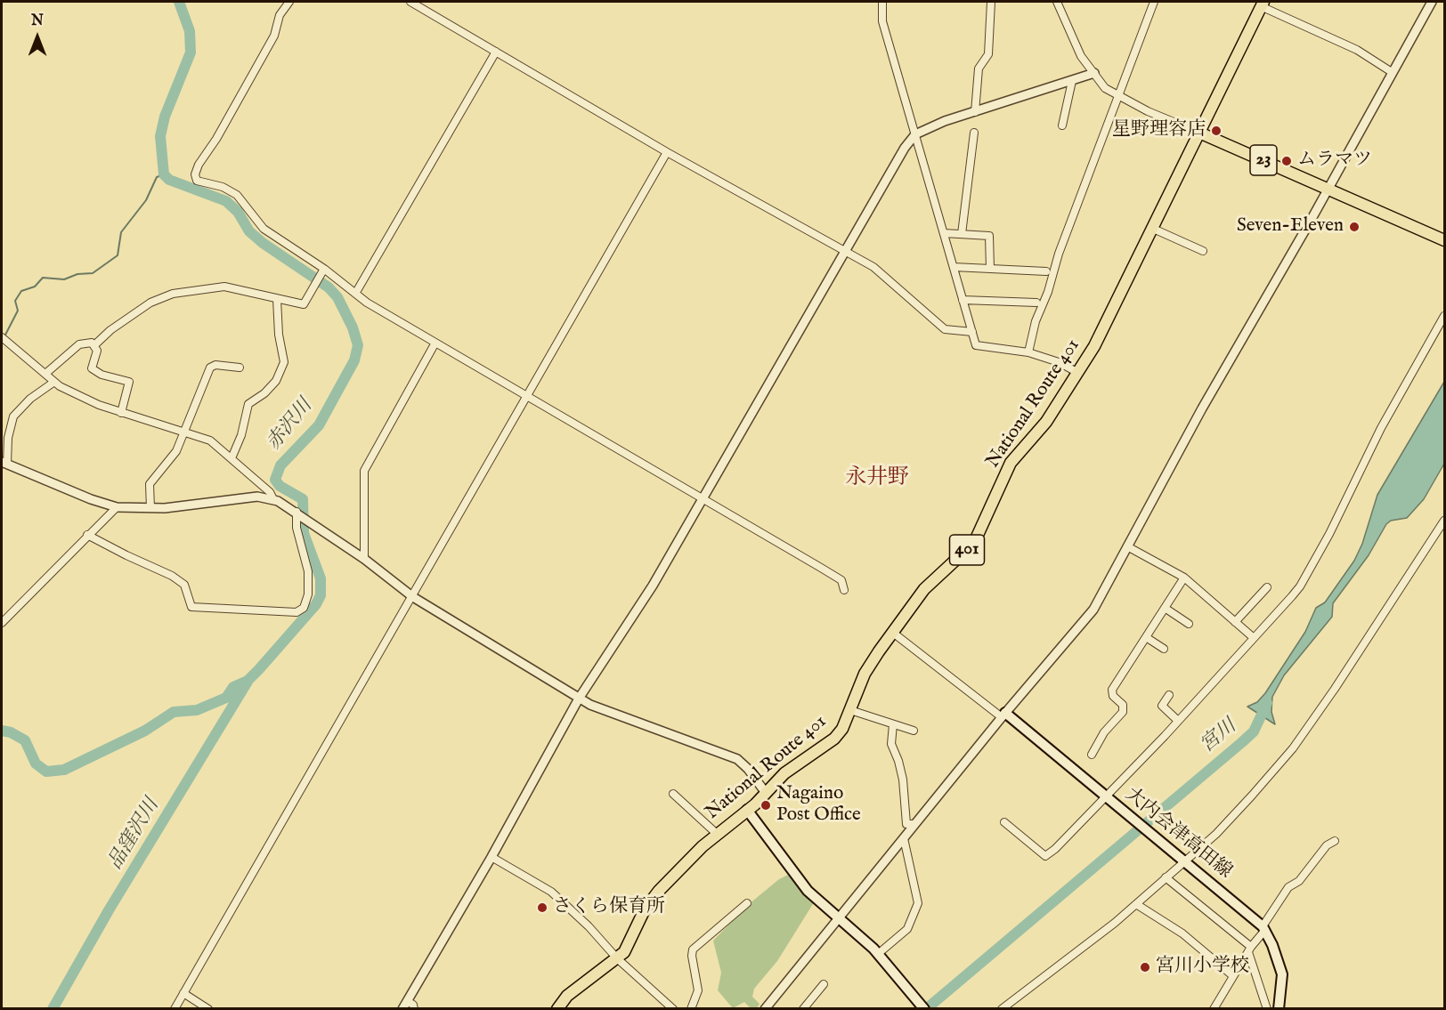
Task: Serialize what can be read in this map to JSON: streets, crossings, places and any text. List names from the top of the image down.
{
  "streets": {
    "main road": [
      "23",
      "National Route 401",
      "401",
      "大内会津高田線"
    ]
  },
  "crossings": [
    ["23", "National Route 401"]
  ],
  "districts": ["永井野"],
  "water": ["赤沢川", "宮川", "品窪沢川"],
  "places": [
    "星野理容店",
    "ムラマツ",
    "Seven-Eleven",
    "Nagaino Post Office",
    "さくら保育所",
    "宮川小学校"
  ],
  "north": "top"
}
